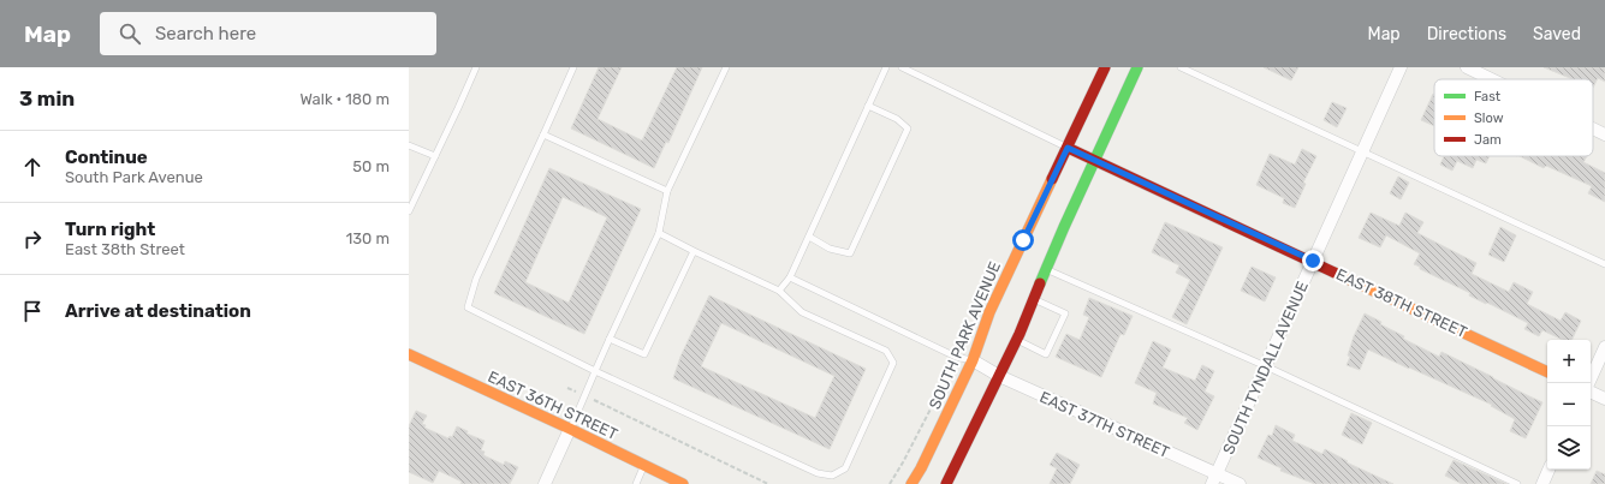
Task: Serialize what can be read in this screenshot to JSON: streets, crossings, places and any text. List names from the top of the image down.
{
  "streets": {
    "main road": ["EAST 38TH STREET", "SOUTH PARK AVENUE", "EAST 36TH STREET"],
    "street": ["SOUTH TYNDALL AVENUE", "EAST 37TH STREET"]
  },
  "crossings": [
    ["EAST 38TH STREET", "SOUTH PARK AVENUE"],
    ["EAST 38TH STREET", "SOUTH TYNDALL AVENUE"],
    ["SOUTH PARK AVENUE", "EAST 37TH STREET"],
    ["SOUTH TYNDALL AVENUE", "EAST 37TH STREET"]
  ],
  "legend": ["Fast", "Slow", "Jam"],
  "page": {
    "header": "Map",
    "search": "Search here",
    "nav": ["Map", "Directions", "Saved"],
    "heading": ["3 min", "Walk · 180 m"],
    "list": [
      ["Continue", "South Park Avenue", "50 m"],
      ["Turn right", "East 38th Street", "130 m"],
      "Arrive at destination"
    ],
    "map_buttons": ["+", "−"]
  }
}
